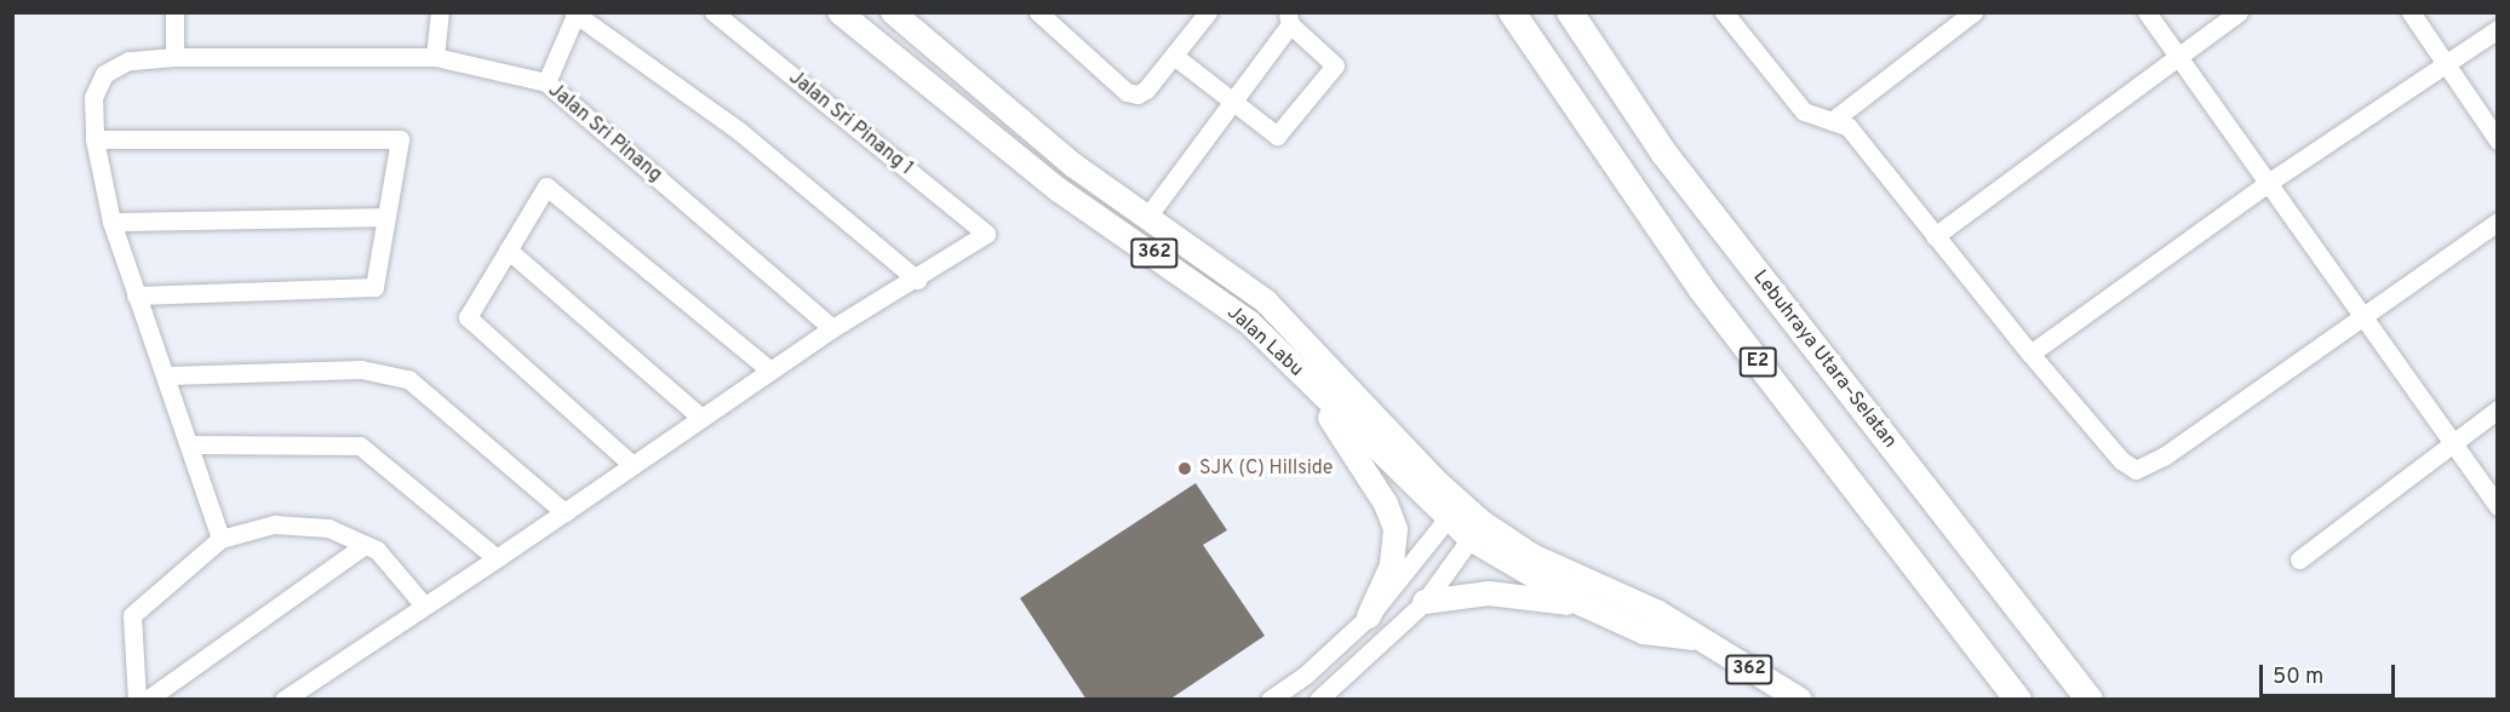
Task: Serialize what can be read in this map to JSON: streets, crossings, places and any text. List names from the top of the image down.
{
  "streets": {
    "highway": ["Lebuhraya Utara–Selatan", "E2"],
    "main road": ["362", "Jalan Labu"],
    "street": ["Jalan Sri Pinang 1", "Jalan Sri Pinang"]
  },
  "places": ["SJK (C) Hillside"],
  "scale_bar": "50 m"
}
